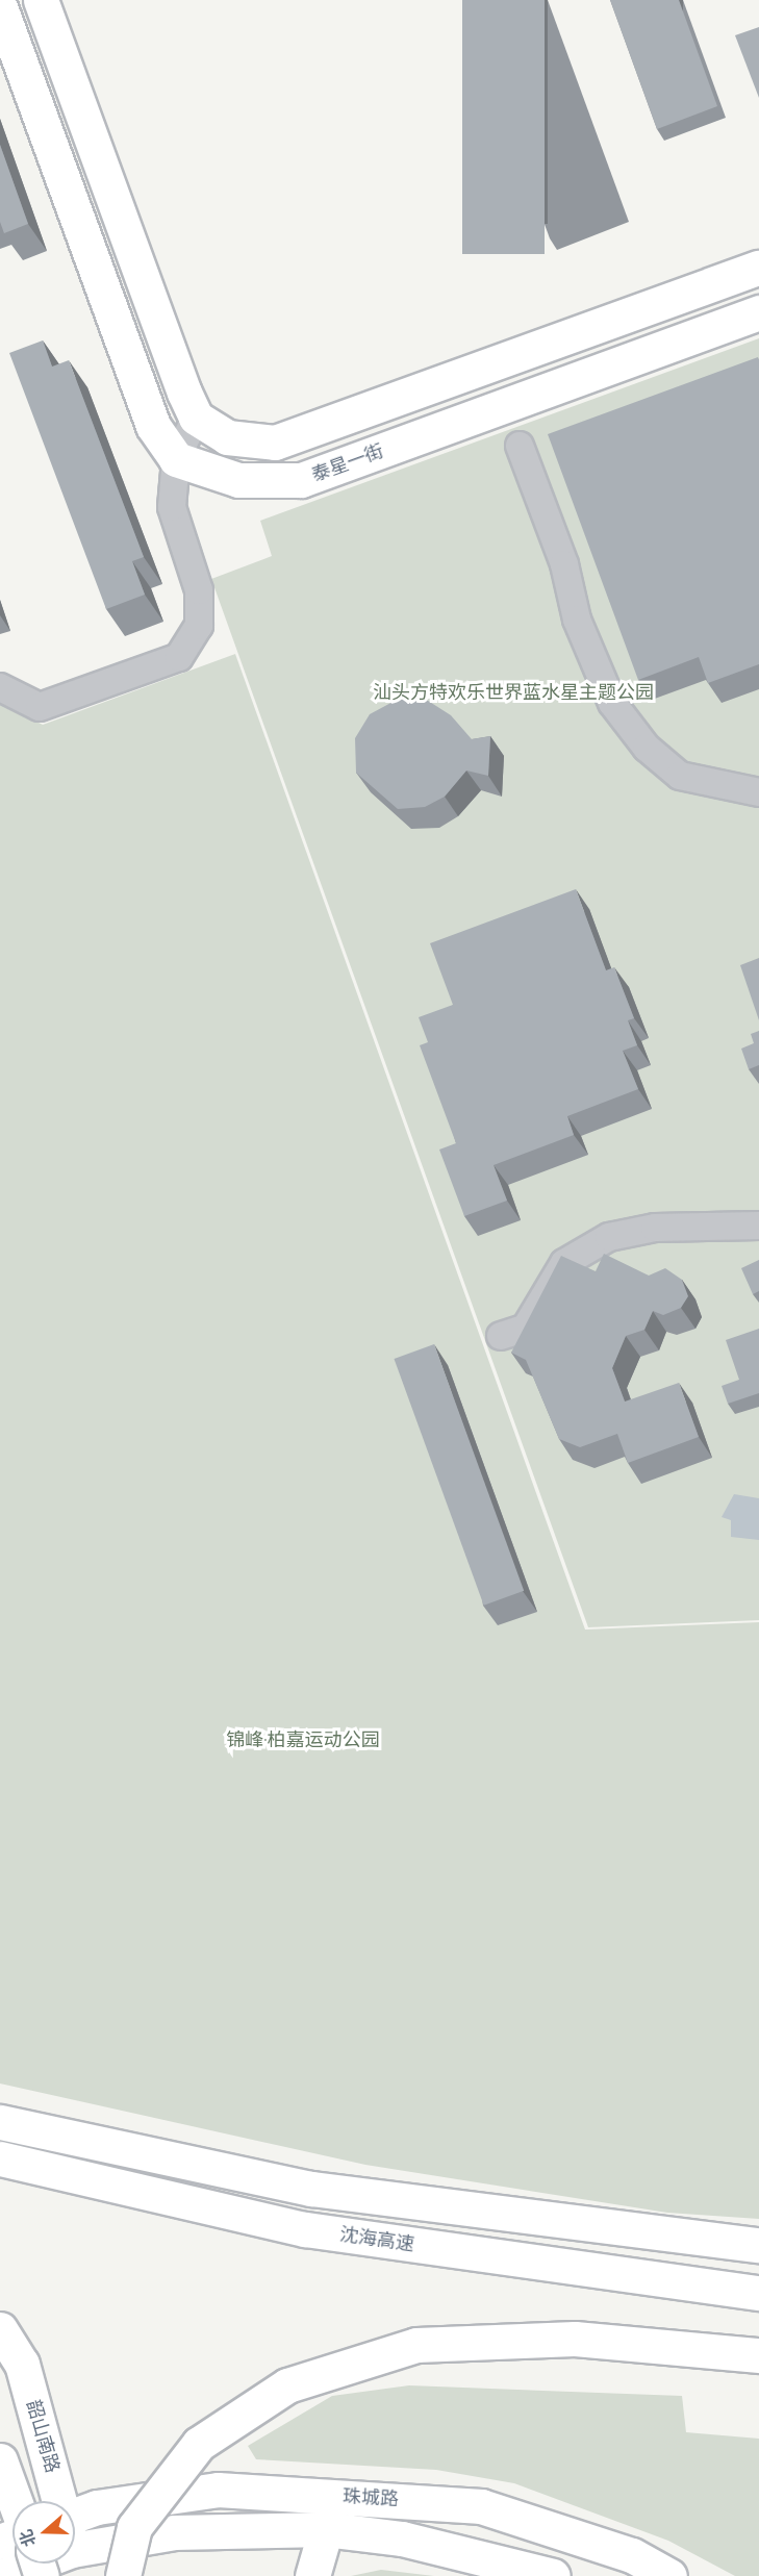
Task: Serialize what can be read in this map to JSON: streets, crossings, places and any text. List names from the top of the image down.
{
  "streets": {
    "main road": [
      "泰星一街",
      "沈海高速",
      "韶山南路",
      "珠城路"
    ]
  },
  "parks": ["汕头方特欢乐世界蓝水星主题公园", "锦峰·柏嘉运动公园"],
  "north": "left"
}
